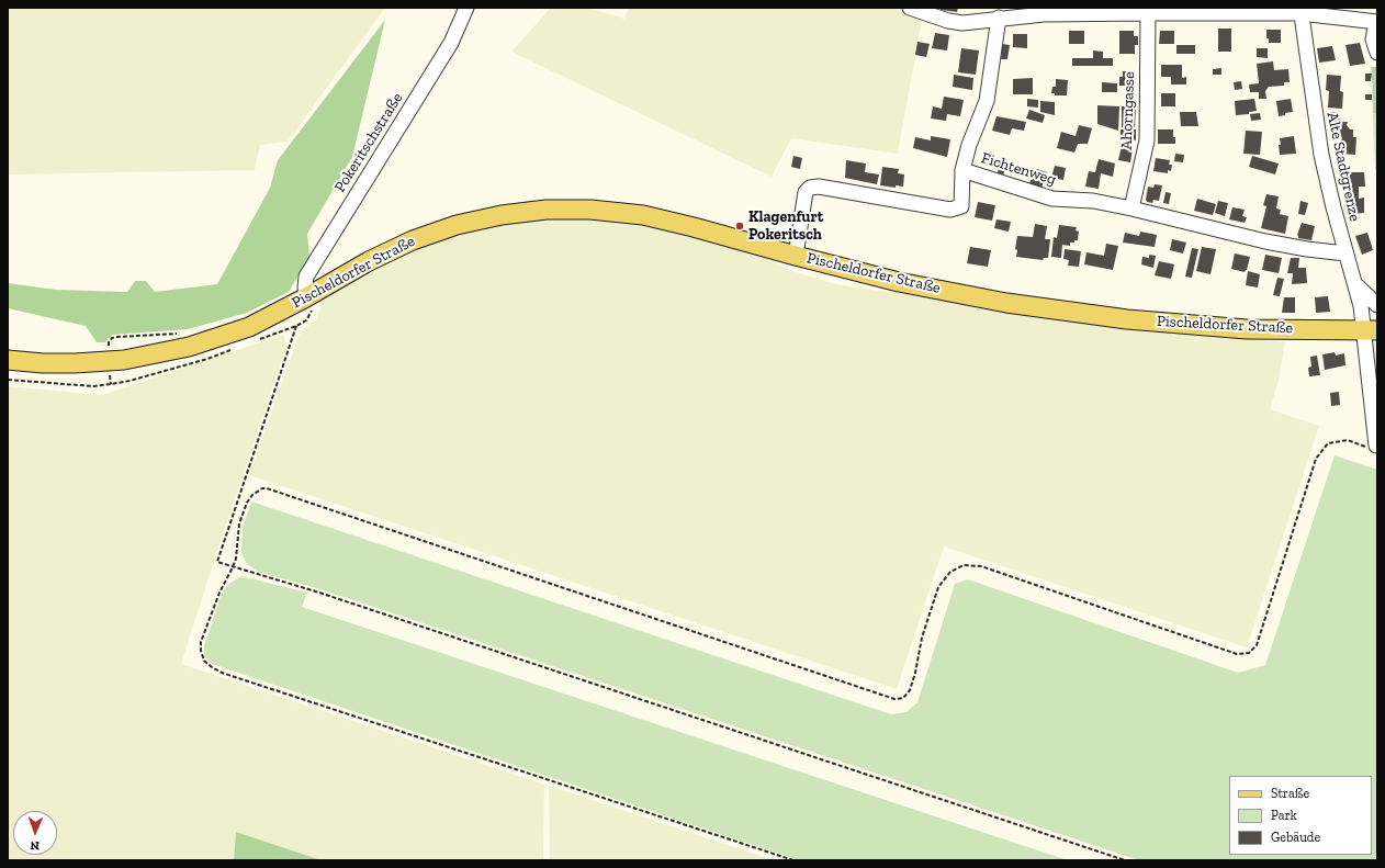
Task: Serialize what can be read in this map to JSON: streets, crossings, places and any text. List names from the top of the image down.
{
  "streets": {
    "main road": ["Pischeldorfer Straße"],
    "street": [
      "Ahorngasse",
      "Pokeritschstraße",
      "Alte Stadtgrenze",
      "Fichtenweg"
    ]
  },
  "crossings": [
    ["Ahorngasse", "Fichtenweg"],
    ["Pokeritschstraße", "Pischeldorfer Straße"],
    ["Alte Stadtgrenze", "Fichtenweg"],
    ["Alte Stadtgrenze", "Pischeldorfer Straße"],
    ["Fichtenweg", "Pischeldorfer Straße"]
  ],
  "places": ["Klagenfurt Pokeritsch"],
  "legend": ["Straße", "Park", "Gebäude"],
  "north": "bottom"
}
